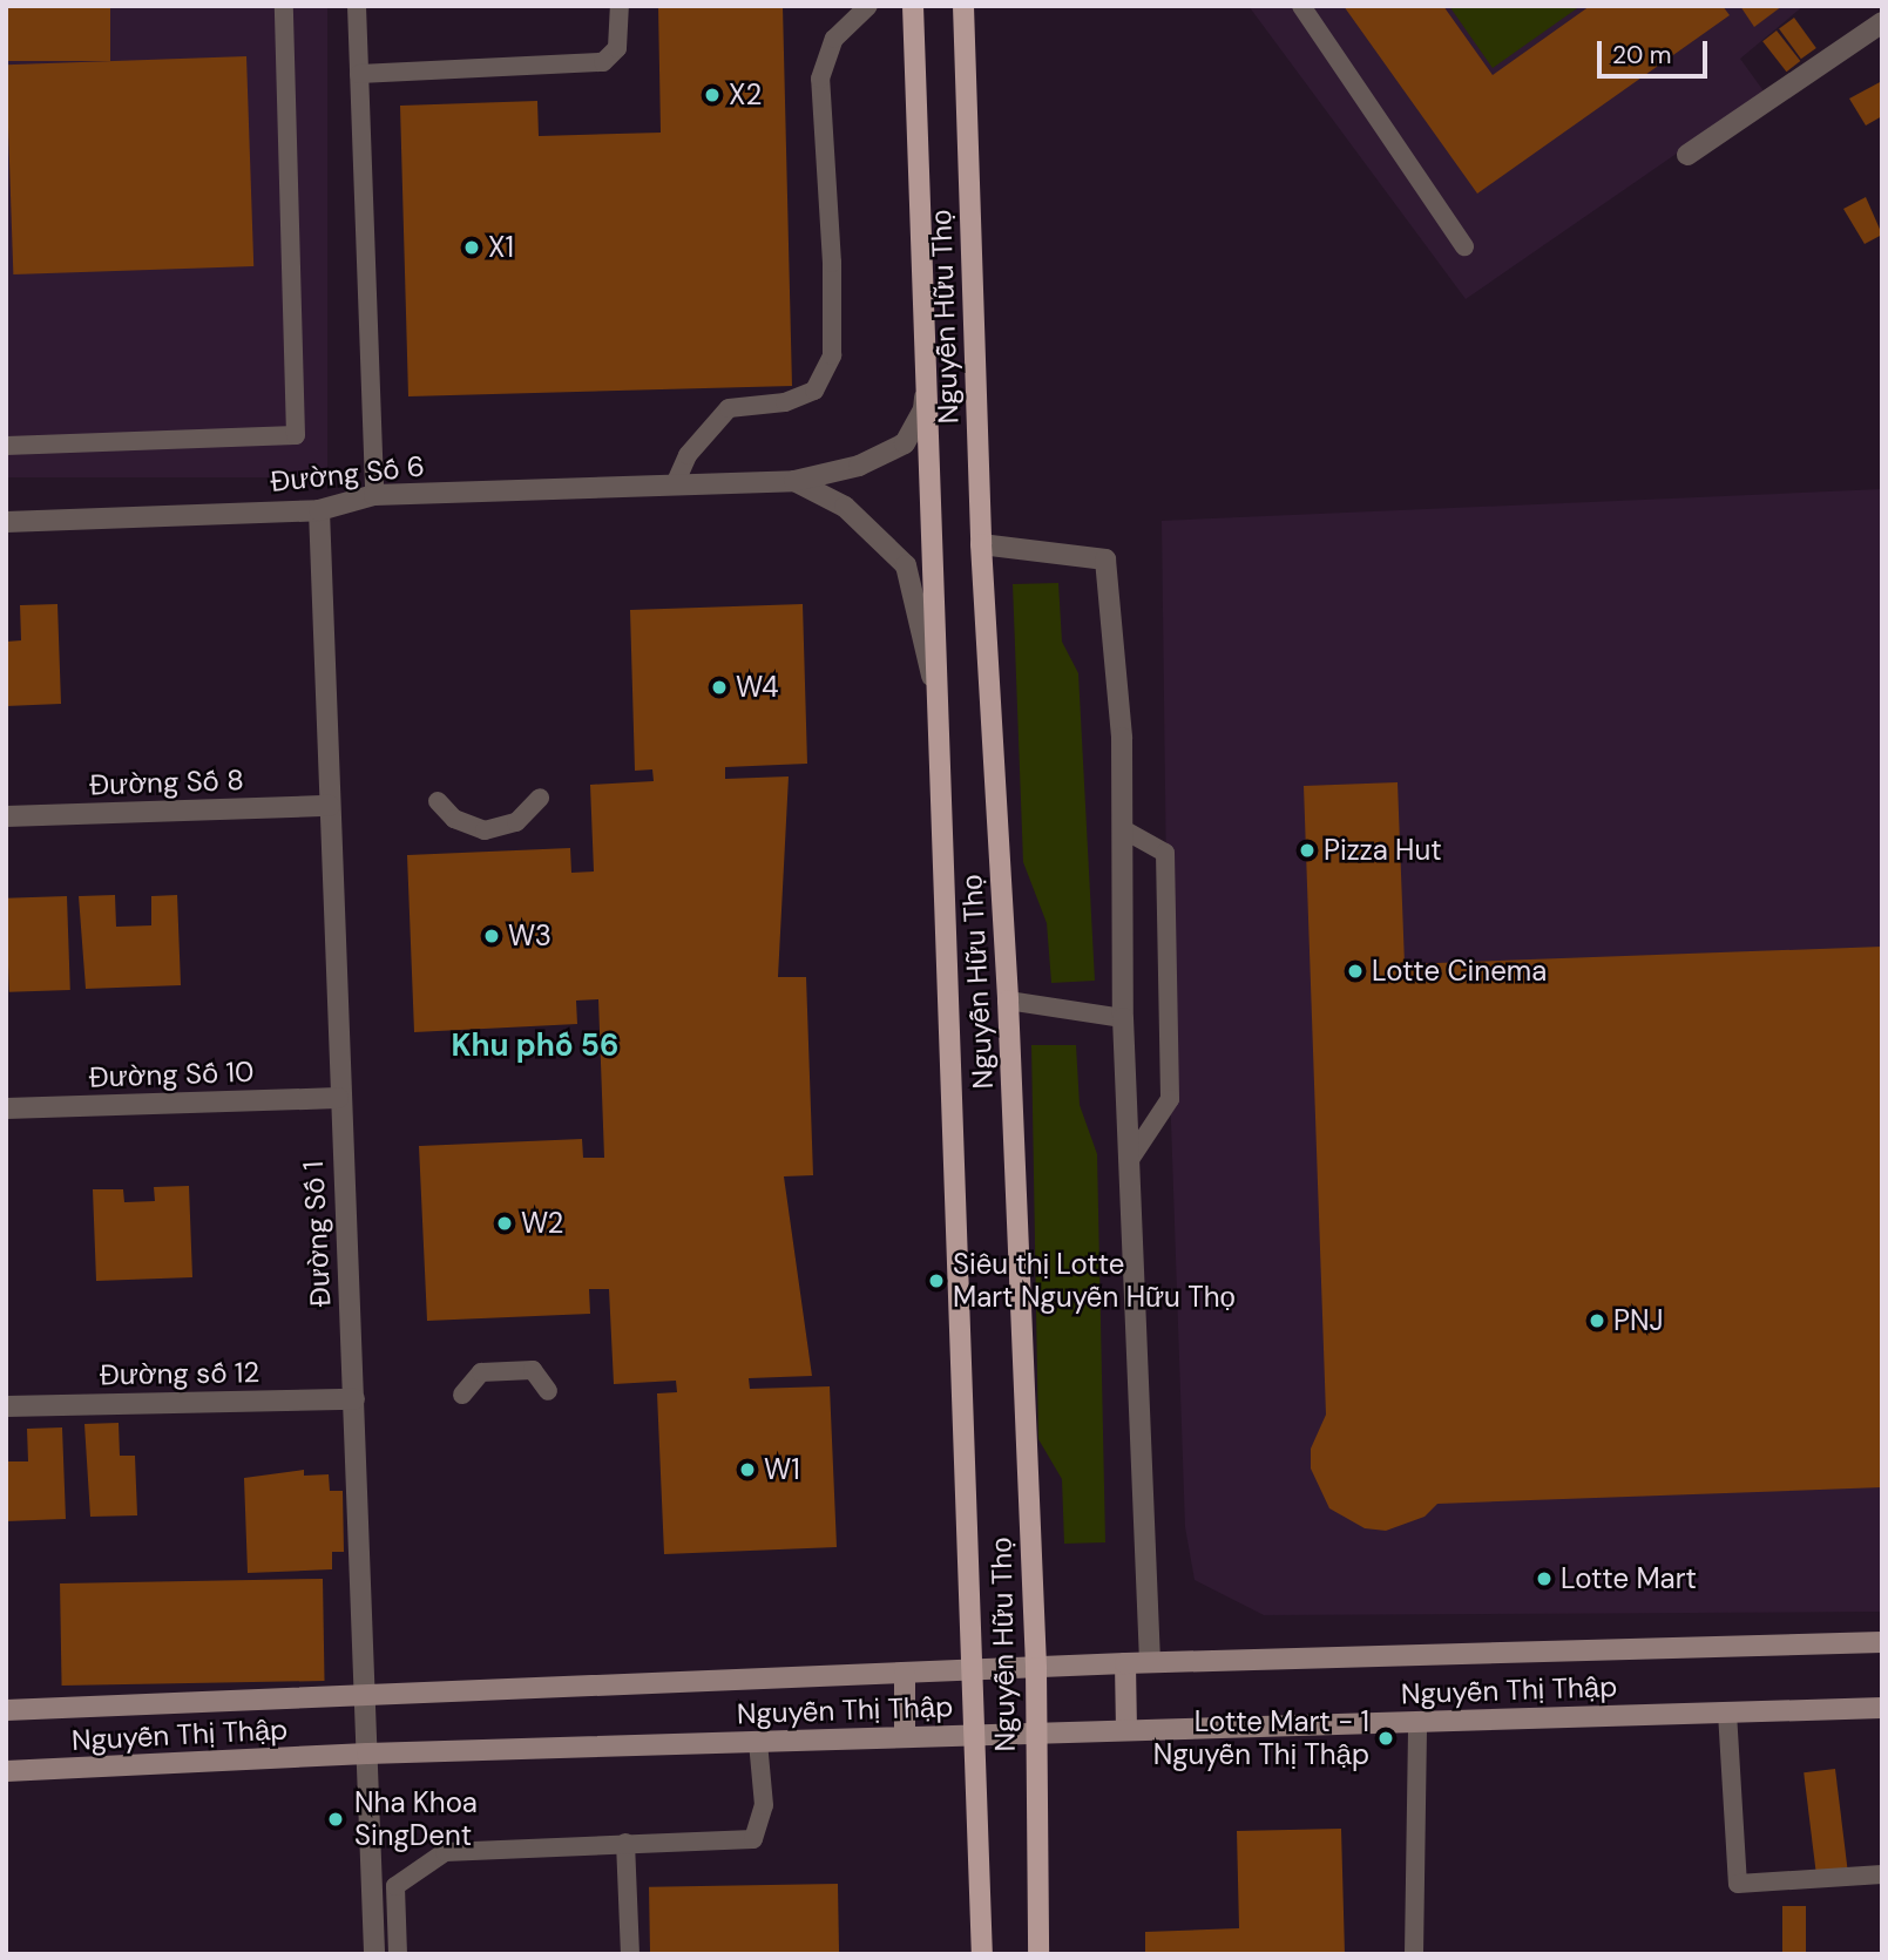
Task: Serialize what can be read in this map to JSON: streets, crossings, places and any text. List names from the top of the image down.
{
  "streets": {
    "main road": ["Nguyễn Hữu Thọ", "Nguyễn Thị Thập"],
    "street": [
      "Đường Số 6",
      "Đường Số 8",
      "Đường Số 10",
      "Đường Số 1",
      "Đường số 12"
    ]
  },
  "crossings": [
    ["Nguyễn Hữu Thọ", "Đường Số 6"],
    ["Nguyễn Hữu Thọ", "Nguyễn Thị Thập"],
    ["Đường Số 6", "Đường Số 1"],
    ["Đường Số 8", "Đường Số 1"],
    ["Đường Số 10", "Đường Số 1"],
    ["Đường Số 1", "Đường số 12"],
    ["Đường Số 1", "Nguyễn Thị Thập"]
  ],
  "districts": ["Khu phố 56"],
  "places": [
    "X2",
    "X1",
    "W4",
    "Pizza Hut",
    "W3",
    "Lotte Cinema",
    "W2",
    "Siêu thị Lotte Mart Nguyễn Hữu Thọ",
    "PNJ",
    "W1",
    "Lotte Mart",
    "Lotte Mart - 1 Nguyễn Thị Thập",
    "Nha Khoa SingDent"
  ],
  "scale_bar": "20 m"
}
